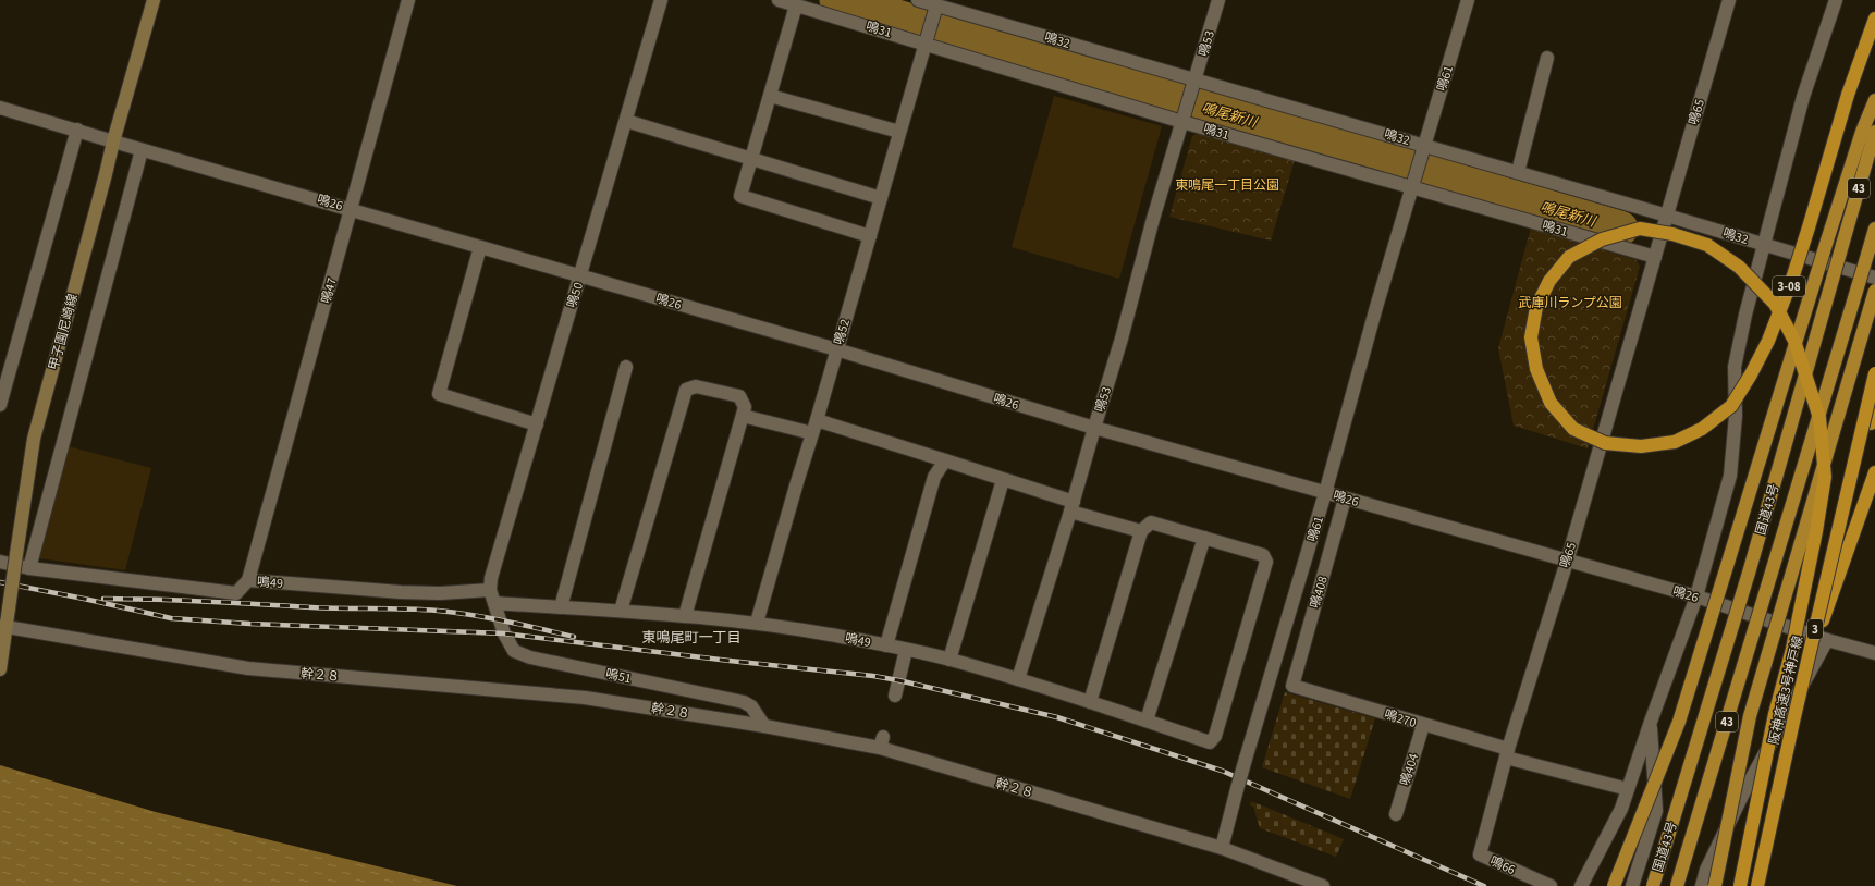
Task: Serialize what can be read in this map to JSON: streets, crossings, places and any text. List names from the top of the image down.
{
  "streets": {
    "highway": [
      "43",
      "3-08",
      "国道43号",
      "3",
      "阪神高速3号神戸線"
    ],
    "main road": ["甲子園尼崎線"],
    "street": [
      "鳴31",
      "鳴32",
      "鳴53",
      "鳴61",
      "鳴65",
      "鳴26",
      "鳴47",
      "鳴50",
      "鳴52",
      "鳴49",
      "鳴408",
      "幹２８",
      "鳴51",
      "鳴270",
      "鳴404",
      "鳴66"
    ]
  },
  "crossings": [
    ["鳴31", "鳴53"],
    ["鳴31", "鳴61"],
    ["鳴31", "鳴65"],
    ["鳴31", "鳴52"],
    ["鳴32", "鳴53"],
    ["鳴32", "鳴61"],
    ["鳴32", "鳴65"],
    ["鳴32", "鳴52"],
    ["鳴53", "鳴26"],
    ["鳴53", "鳴49"],
    ["鳴61", "鳴26"],
    ["鳴61", "幹２８"],
    ["鳴65", "鳴26"],
    ["鳴65", "鳴270"],
    ["鳴65", "鳴66"],
    ["鳴26", "鳴47"],
    ["鳴26", "鳴50"],
    ["鳴26", "甲子園尼崎線"],
    ["鳴26", "鳴52"],
    ["鳴26", "鳴408"],
    ["鳴47", "鳴49"],
    ["鳴50", "鳴49"],
    ["甲子園尼崎線", "幹２８"],
    ["鳴52", "鳴49"],
    ["鳴49", "鳴51"],
    ["鳴408", "鳴270"],
    ["幹２８", "鳴51"],
    ["鳴270", "鳴404"]
  ],
  "districts": ["東鳴尾町一丁目"],
  "water": ["鳴尾新川"],
  "parks": ["東鳴尾一丁目公園", "武庫川ランプ公園"]
}
